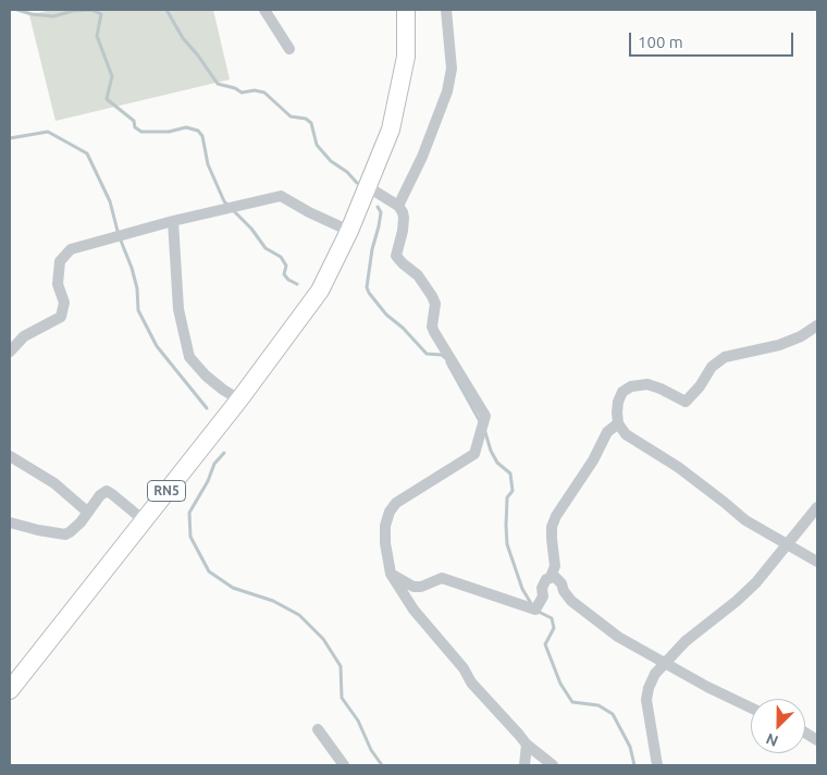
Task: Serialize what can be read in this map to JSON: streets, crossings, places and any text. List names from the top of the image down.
{
  "streets": {
    "highway": ["RN5"]
  },
  "scale_bar": "100 m",
  "north": "bottom left"
}
